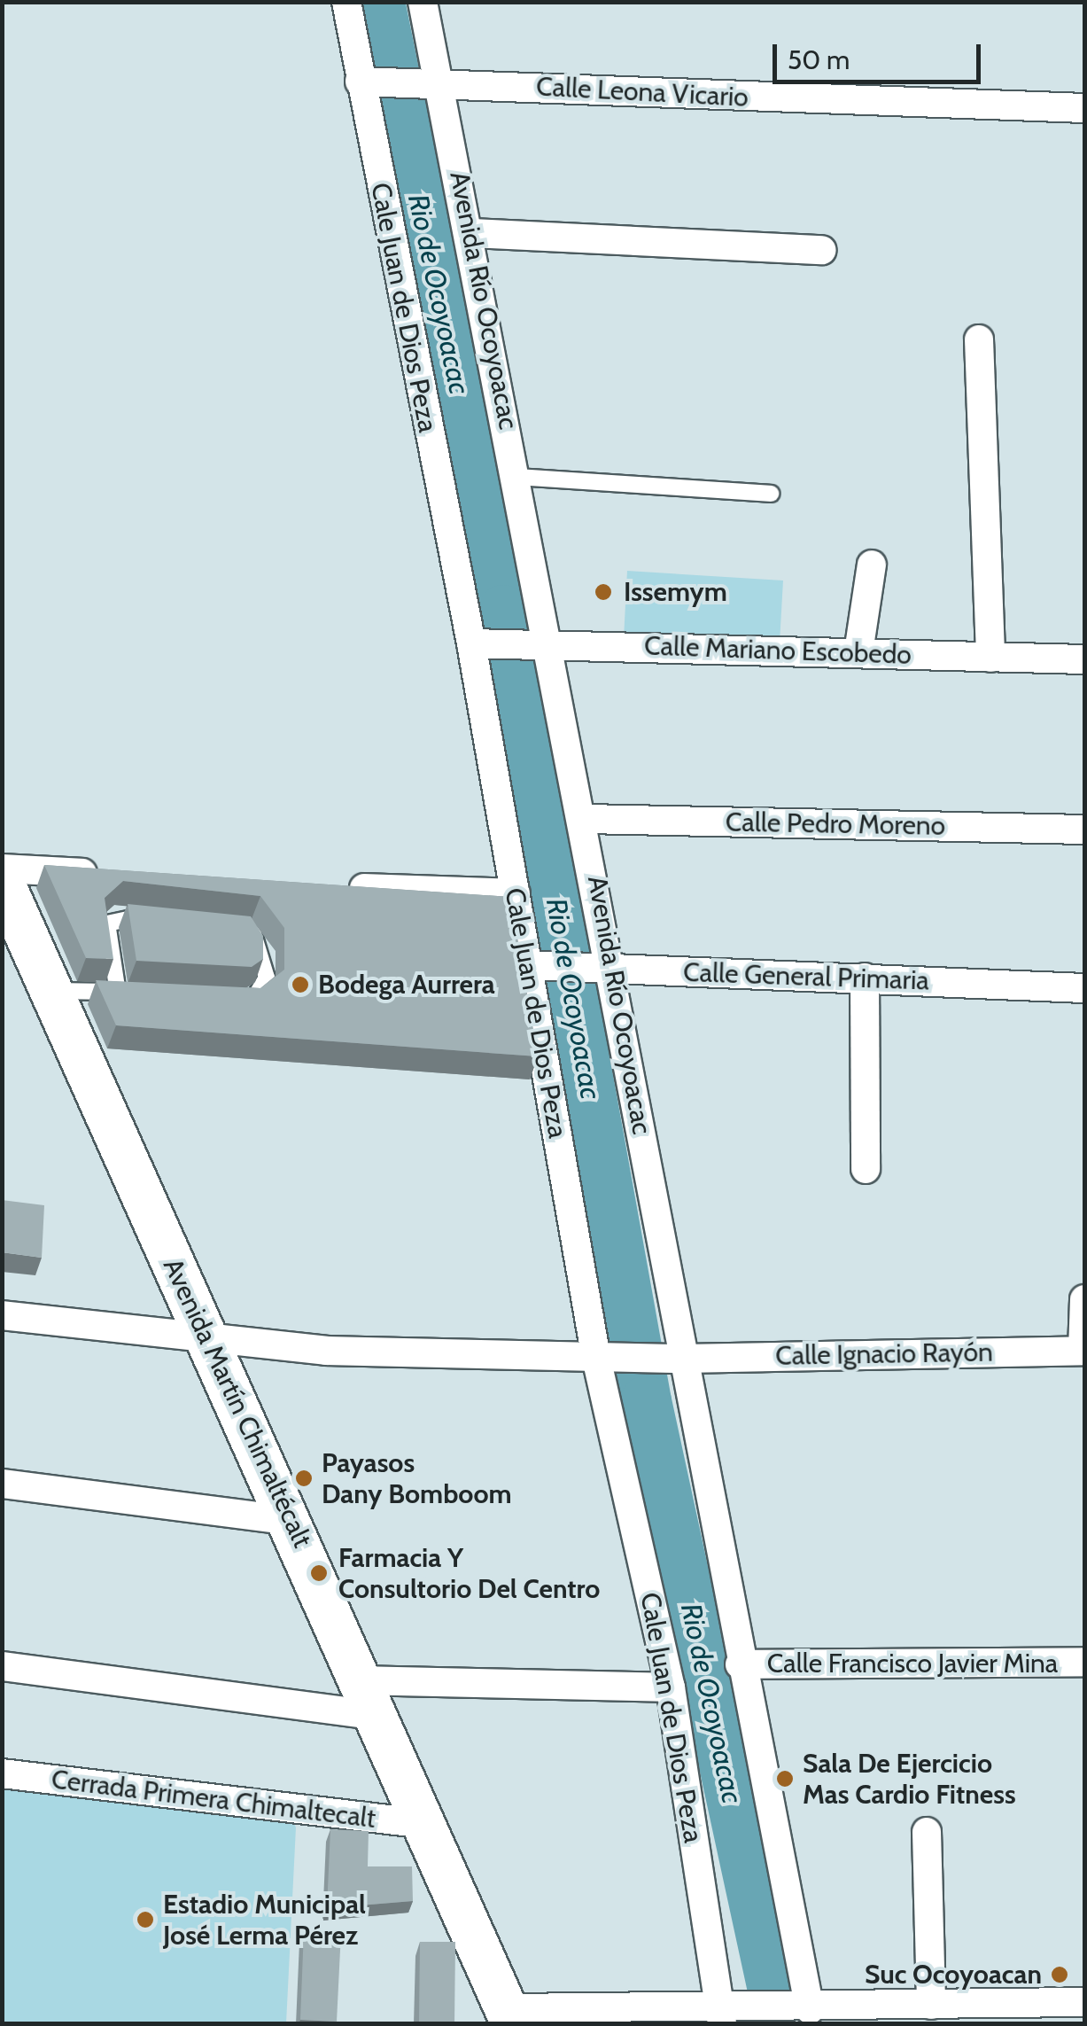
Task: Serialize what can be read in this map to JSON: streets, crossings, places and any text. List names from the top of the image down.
{
  "streets": {
    "main road": ["Avenida Martín Chimaltécalt"],
    "street": [
      "Calle Leona Vicario",
      "Avenida Río Ocoyoacac",
      "Cale Juan de Dios Peza",
      "Calle Mariano Escobedo",
      "Calle Pedro Moreno",
      "Calle General Primaria",
      "Calle Ignacio Rayón",
      "Calle Francisco Javier Mina",
      "Cerrada Primera Chimaltecalt"
    ]
  },
  "crossings": [
    ["Calle Leona Vicario", "Avenida Río Ocoyoacac"],
    ["Calle Leona Vicario", "Cale Juan de Dios Peza"],
    ["Avenida Río Ocoyoacac", "Calle Mariano Escobedo"],
    ["Avenida Río Ocoyoacac", "Calle Pedro Moreno"],
    ["Avenida Río Ocoyoacac", "Calle General Primaria"],
    ["Avenida Río Ocoyoacac", "Calle Ignacio Rayón"],
    ["Avenida Río Ocoyoacac", "Calle Francisco Javier Mina"],
    ["Cale Juan de Dios Peza", "Calle Mariano Escobedo"],
    ["Cale Juan de Dios Peza", "Calle General Primaria"],
    ["Cale Juan de Dios Peza", "Calle Ignacio Rayón"],
    ["Avenida Martín Chimaltécalt", "Cerrada Primera Chimaltecalt"]
  ],
  "water": ["Rio de Ocoyoacac"],
  "places": [
    "Issemym",
    "Bodega Aurrera",
    "Payasos Dany Bomboom",
    "Farmacia Y Consultorio Del Centro",
    "Sala De Ejercicio Mas Cardio Fitness",
    "Estadio Municipal José Lerma Pérez",
    "Suc Ocoyoacan"
  ],
  "scale_bar": "50 m"
}
